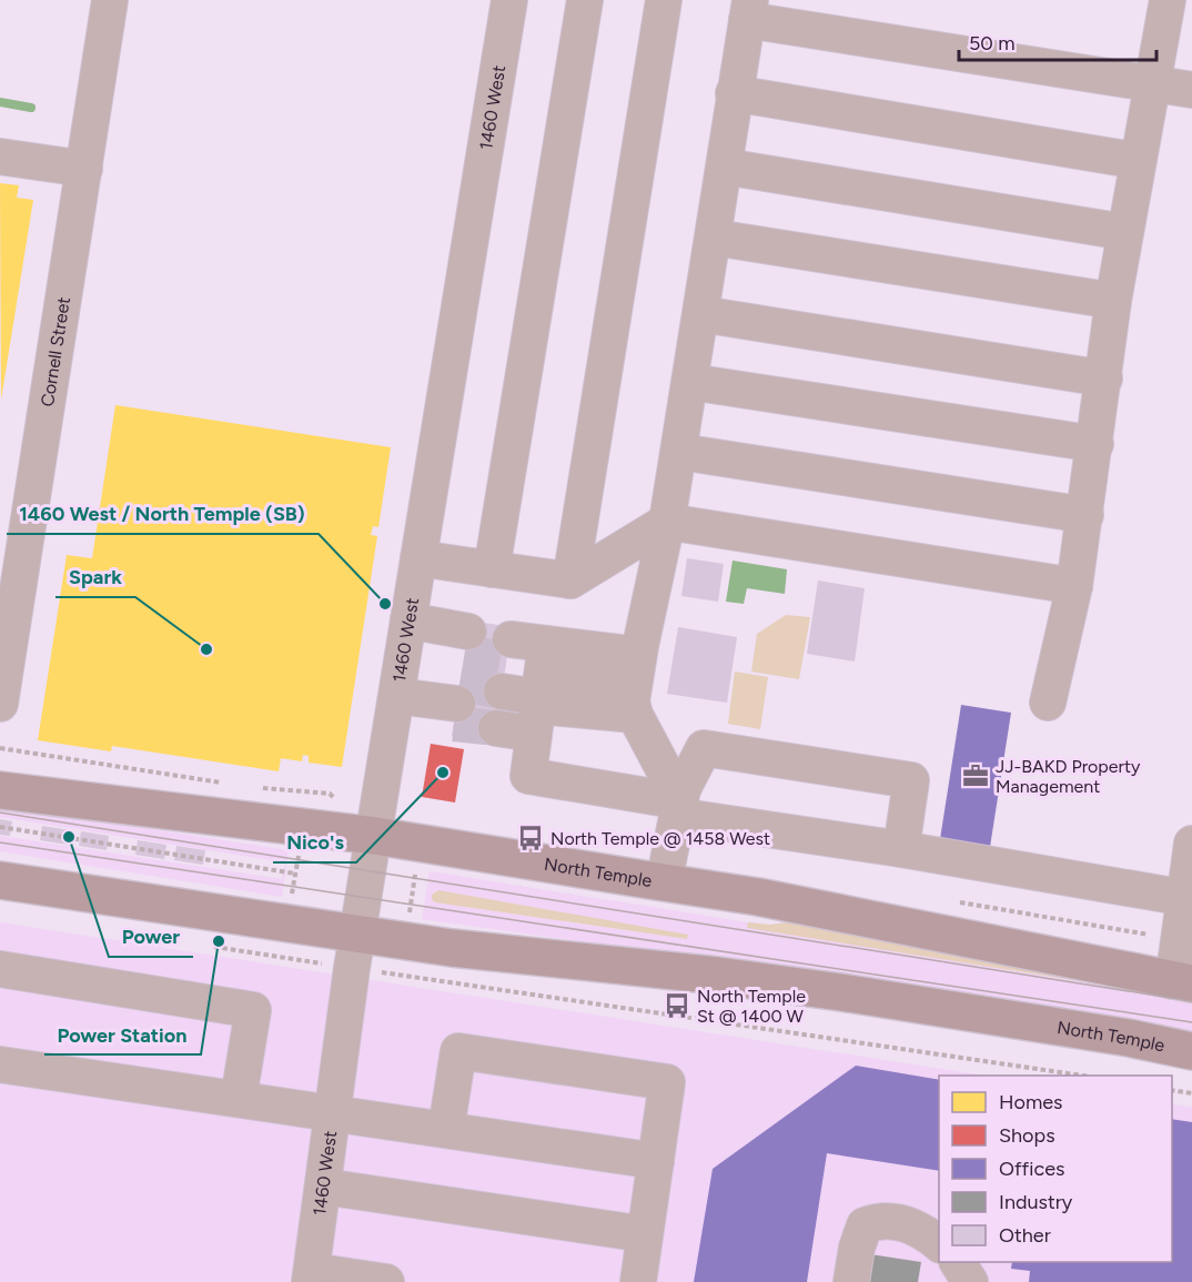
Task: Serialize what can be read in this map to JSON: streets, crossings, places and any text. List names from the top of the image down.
{
  "streets": {
    "main road": ["North Temple"],
    "street": ["1460 West", "Cornell Street"]
  },
  "crossings": [
    ["1460 West", "North Temple"]
  ],
  "places": {
    "other": [
      "1460 West / North Temple (SB)",
      "Spark",
      "Nico's",
      "Power",
      "Power Station"
    ],
    "office": ["JJ-BAKD Property Management"],
    "bus stop": ["North Temple @ 1458 West", "North Temple St @ 1400 W"]
  },
  "legend": [
    "Homes",
    "Shops",
    "Offices",
    "Industry",
    "Other"
  ],
  "scale_bar": "50 m"
}
